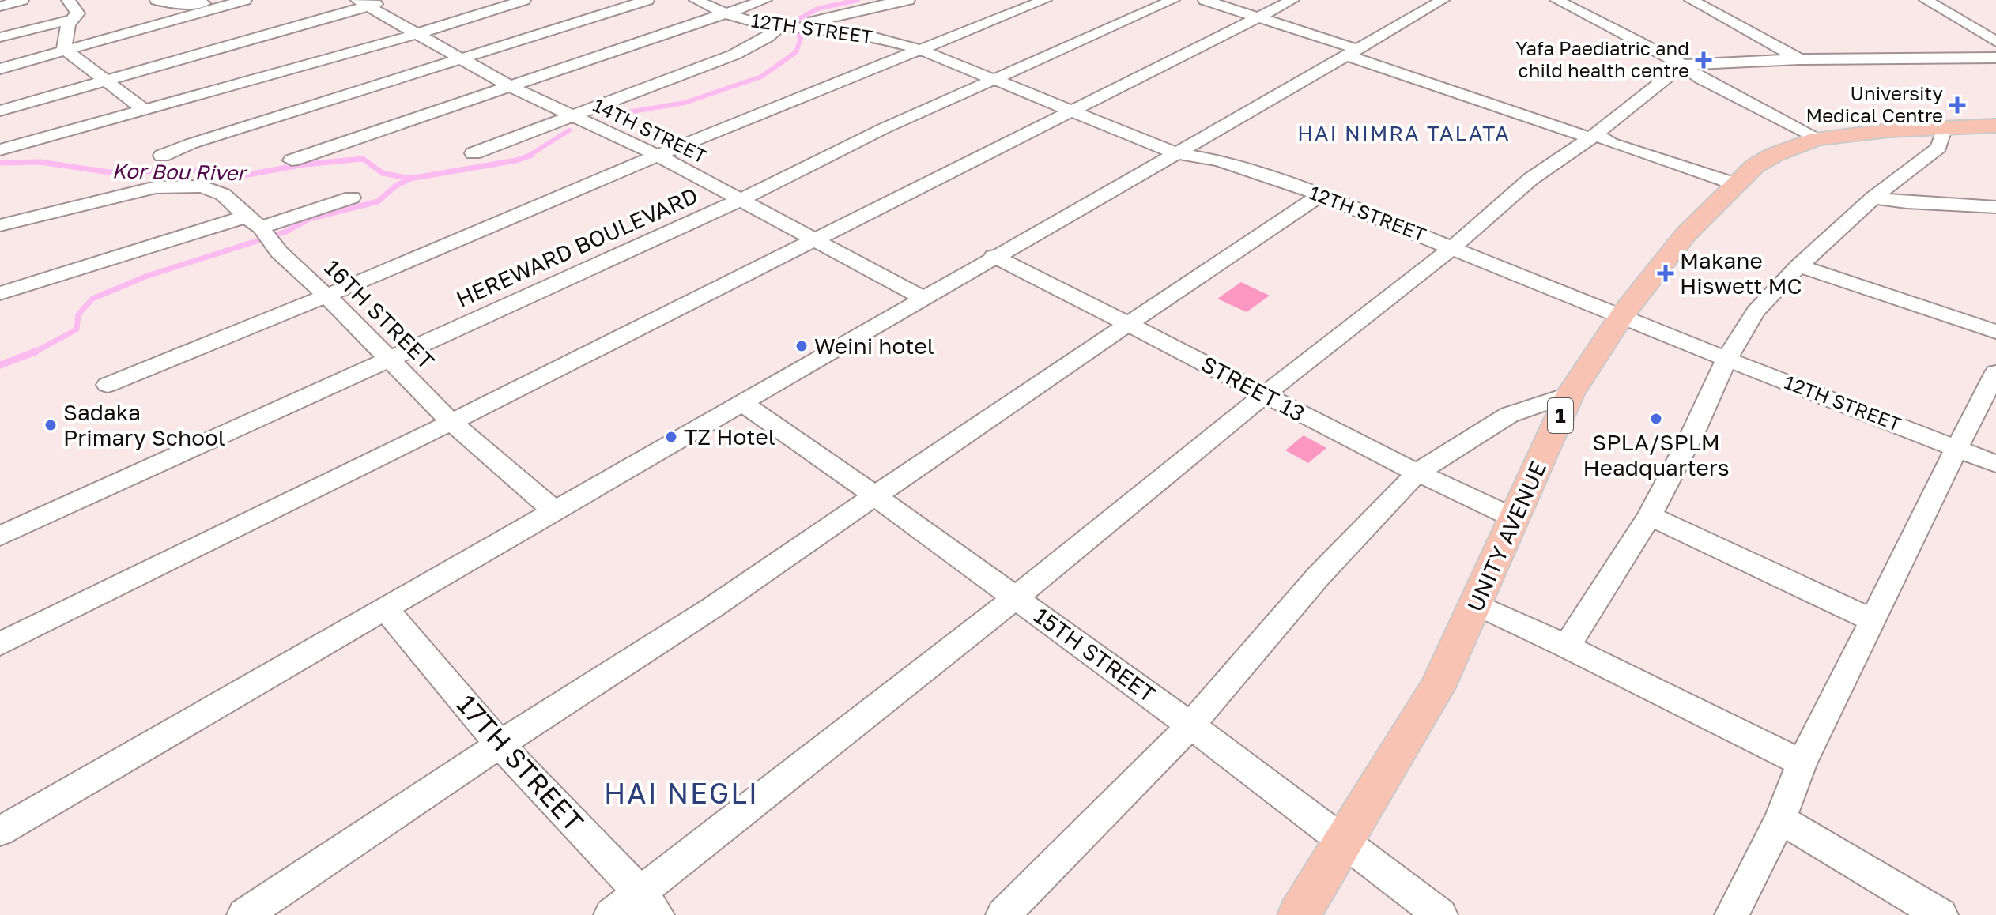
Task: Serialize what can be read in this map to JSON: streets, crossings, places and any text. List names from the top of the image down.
{
  "streets": {
    "main road": ["1", "UNITY AVENUE"],
    "street": [
      "12TH STREET",
      "14TH STREET",
      "HEREWARD BOULEVARD",
      "16TH STREET",
      "STREET 13",
      "15TH STREET",
      "17TH STREET"
    ]
  },
  "crossings": [
    ["12TH STREET", "HEREWARD BOULEVARD"],
    ["12TH STREET", "UNITY AVENUE"],
    ["14TH STREET", "HEREWARD BOULEVARD"],
    ["HEREWARD BOULEVARD", "16TH STREET"],
    ["STREET 13", "UNITY AVENUE"],
    ["UNITY AVENUE", "15TH STREET"]
  ],
  "districts": ["HAI NIMRA TALATA", "HAI NEGLI"],
  "water": ["Kor Bou River"],
  "places": {
    "health": ["Yafa Paediatric and child health centre", "University Medical Centre", "Makane Hiswett MC"],
    "other": [
      "Weini hotel",
      "SPLA/SPLM Headquarters",
      "Sadaka Primary School",
      "TZ Hotel"
    ]
  }
}
